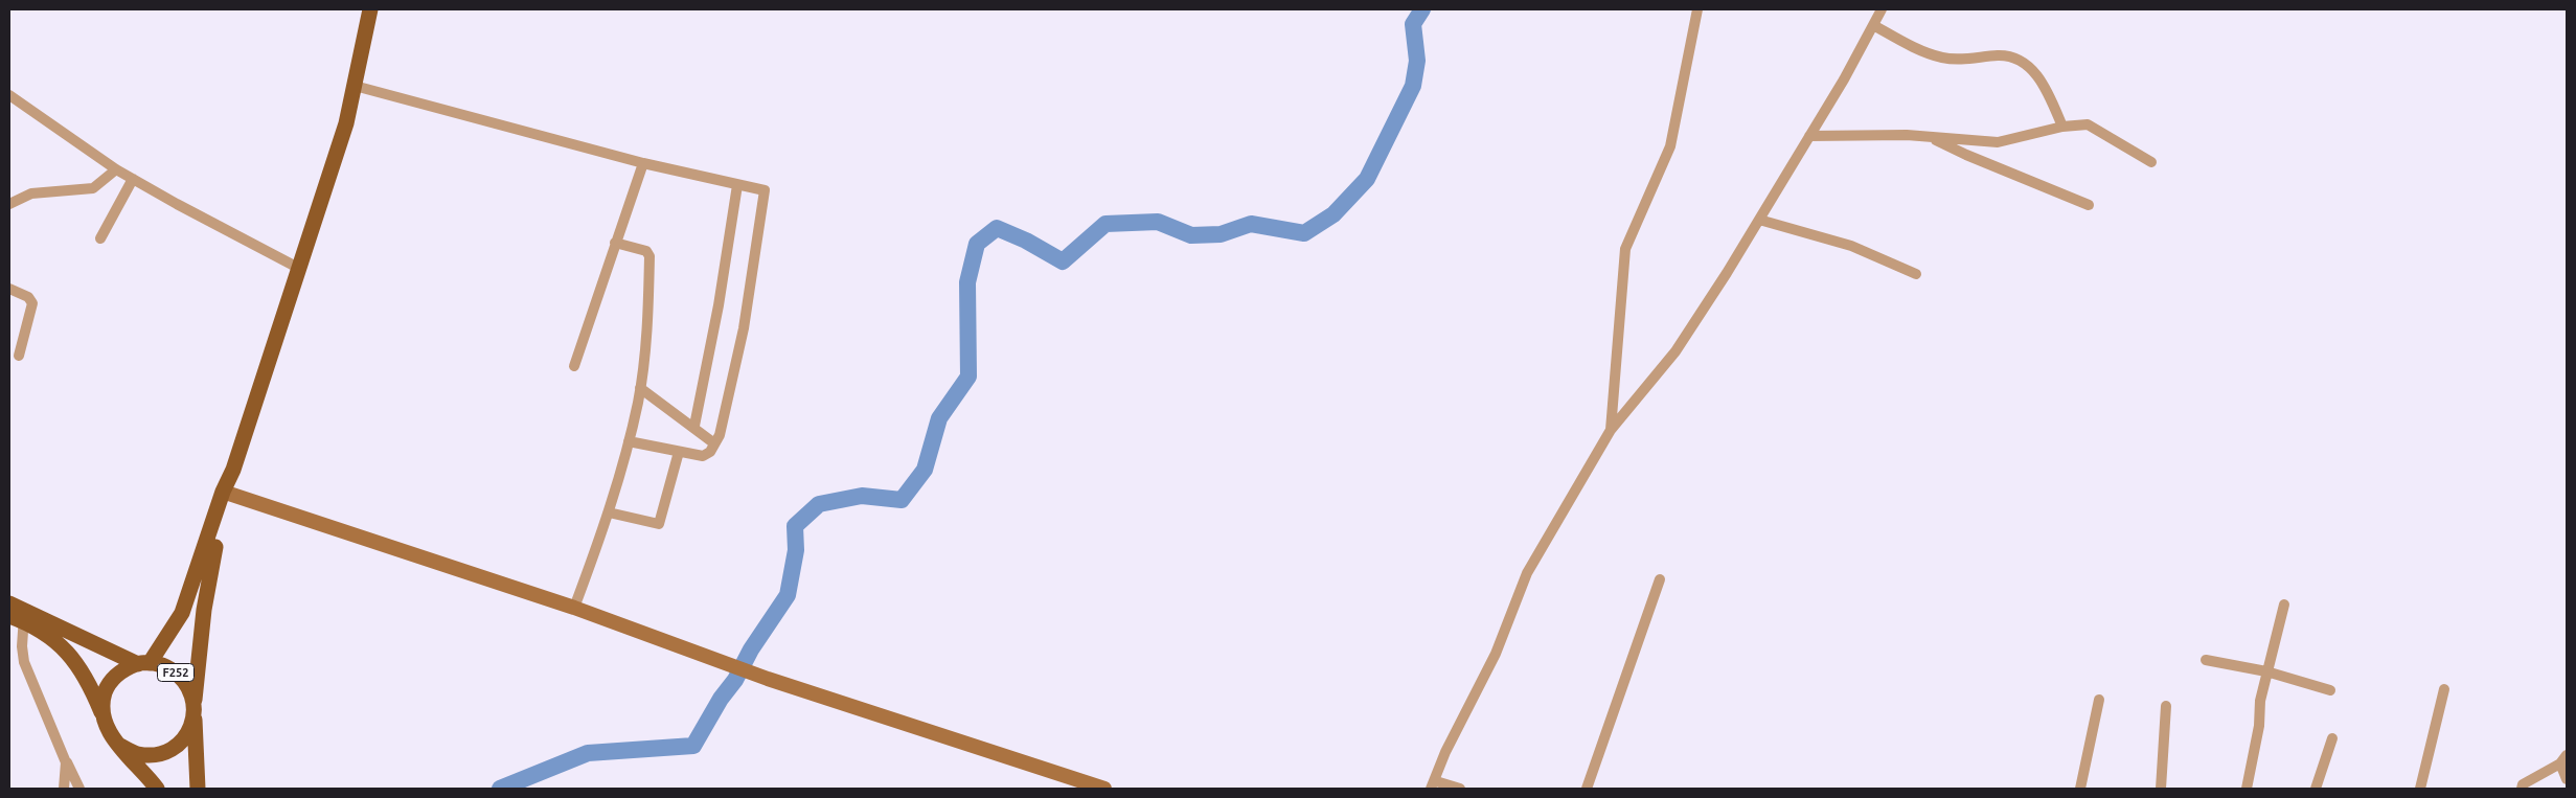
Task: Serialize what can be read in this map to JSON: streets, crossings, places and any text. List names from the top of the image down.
{
  "streets": {
    "main road": ["F252"]
  }
}
